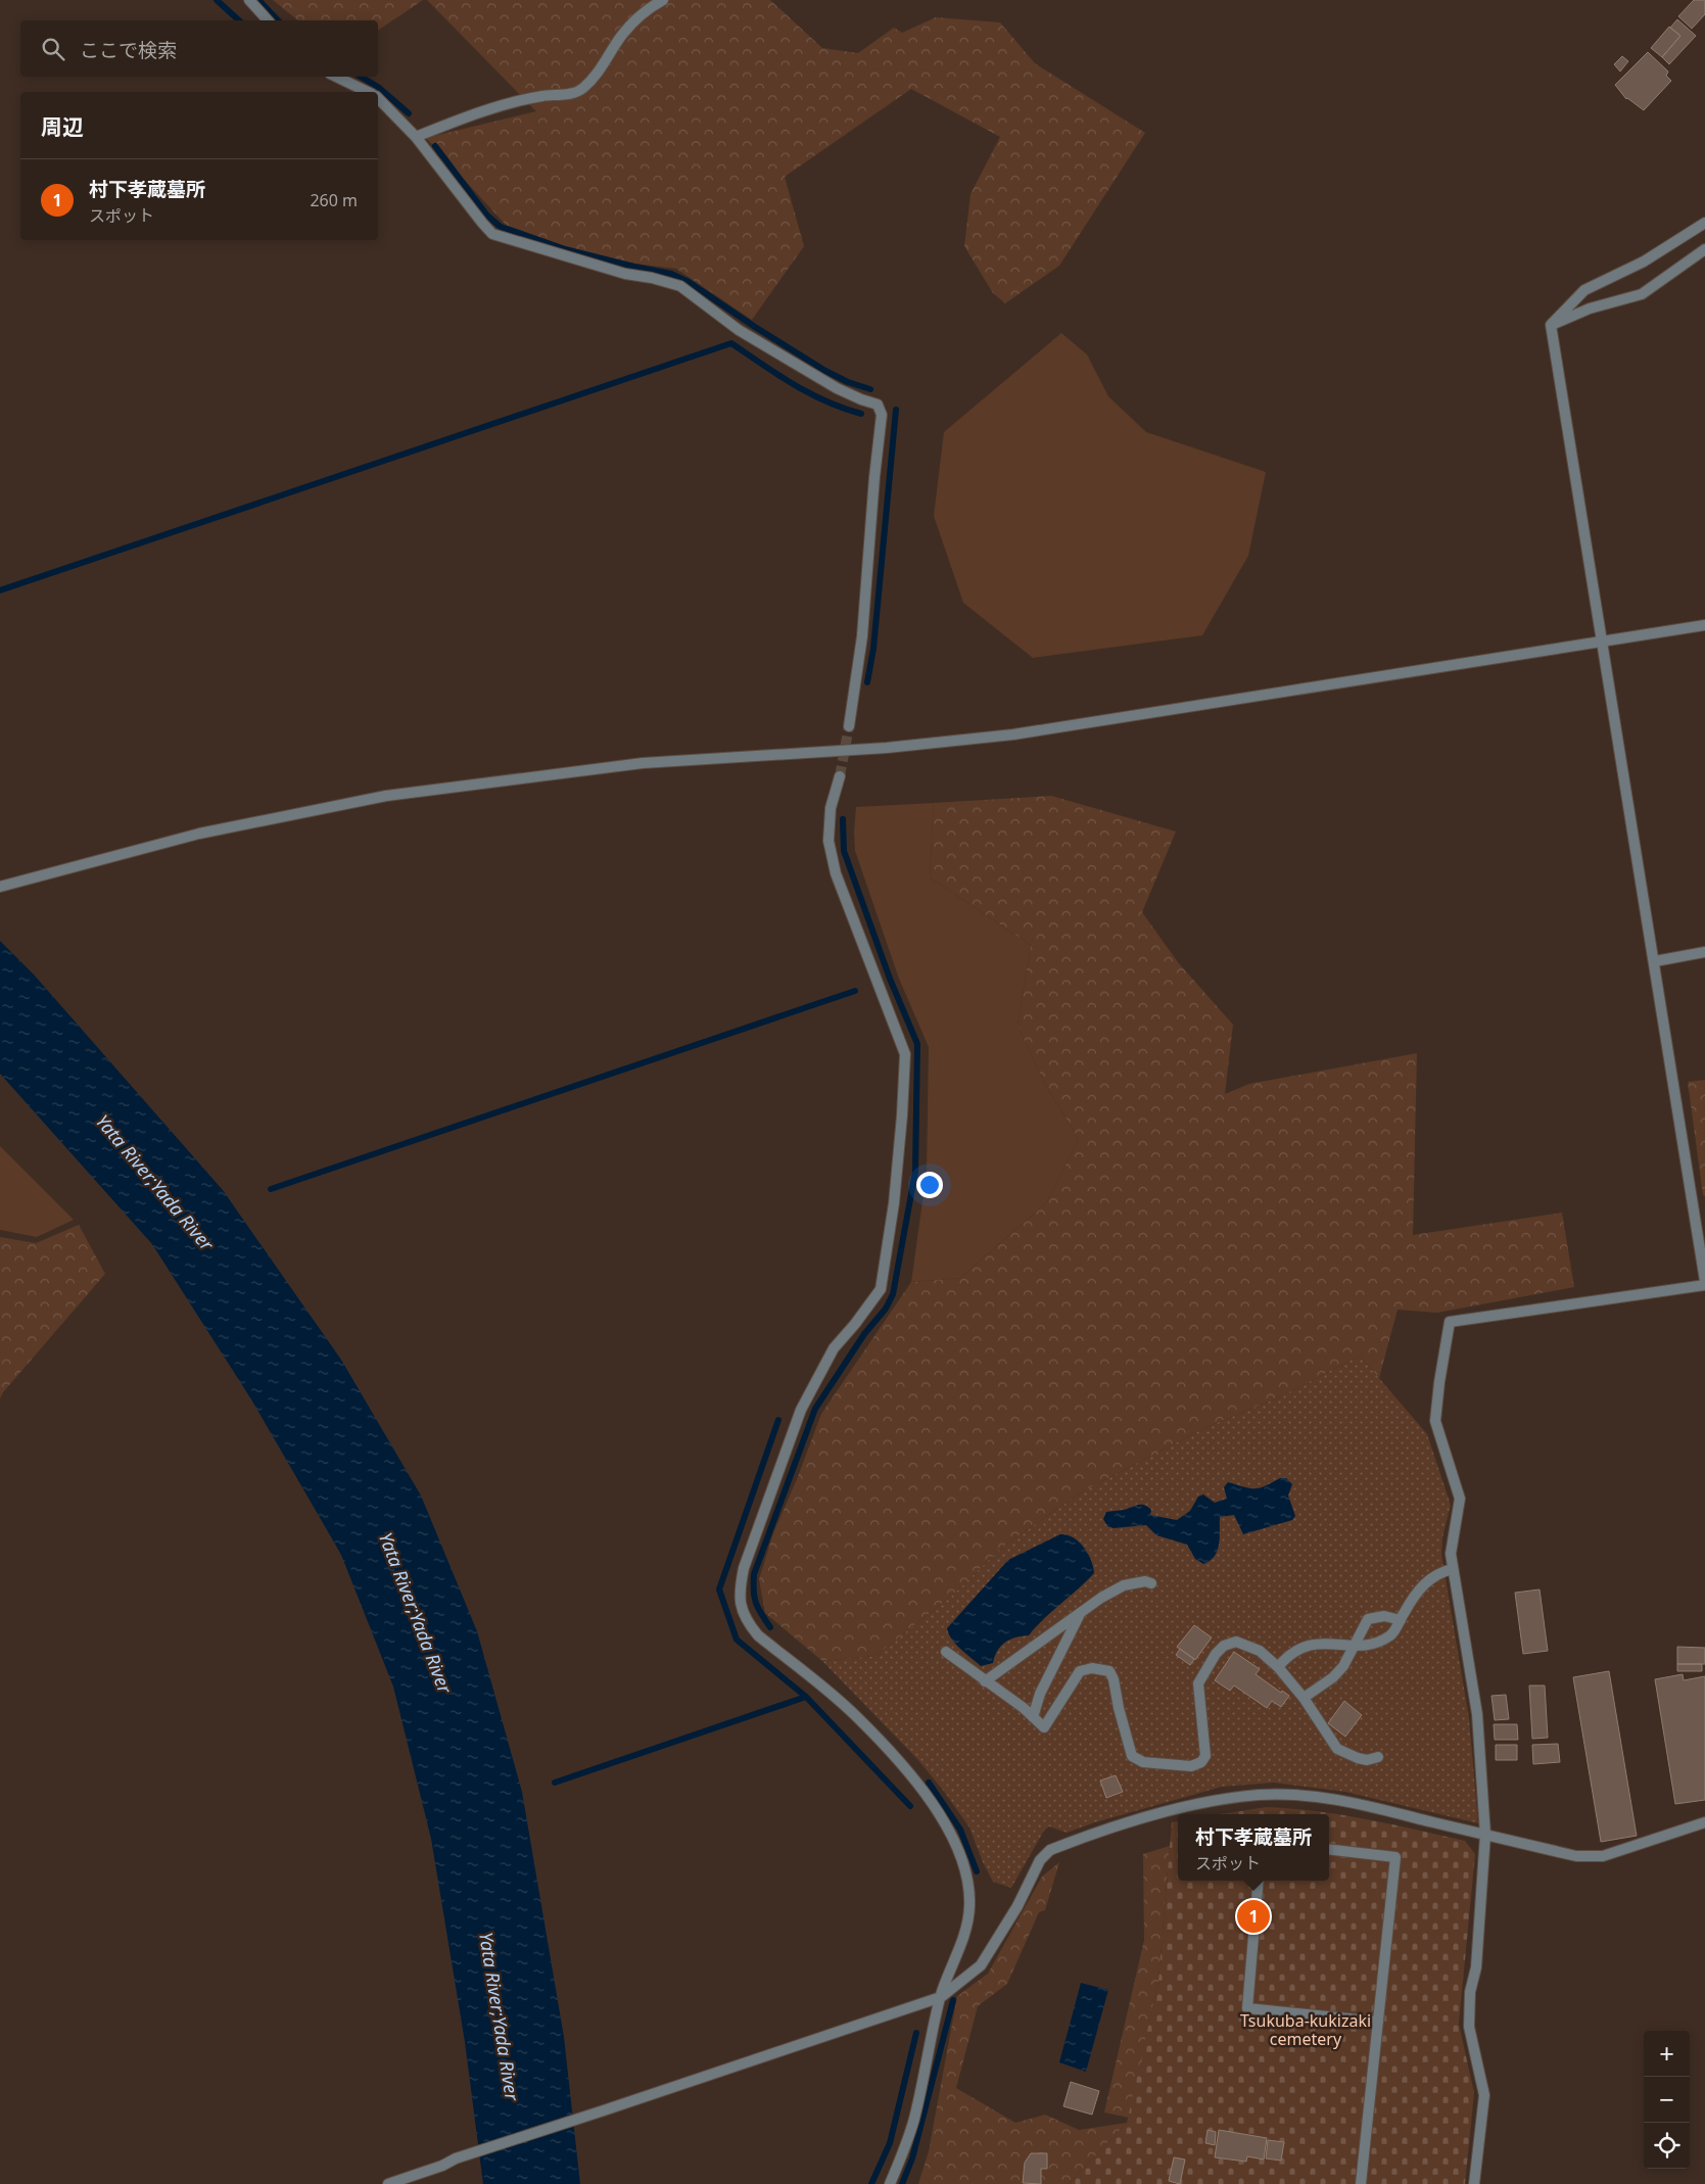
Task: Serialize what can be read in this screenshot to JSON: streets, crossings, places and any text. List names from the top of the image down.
{
  "water": ["Yata River;Yada River"],
  "parks": ["Tsukuba-kukizaki cemetery"],
  "page": {
    "search": "ここで検索",
    "heading": "周辺",
    "list": [
      {
        "mark": "1",
        "name": "村下孝蔵墓所",
        "note": "スポット",
        "value": "260 m"
      }
    ],
    "popup": ["村下孝蔵墓所", "スポット"],
    "pins": "1",
    "map_buttons": ["+", "−"]
  }
}
